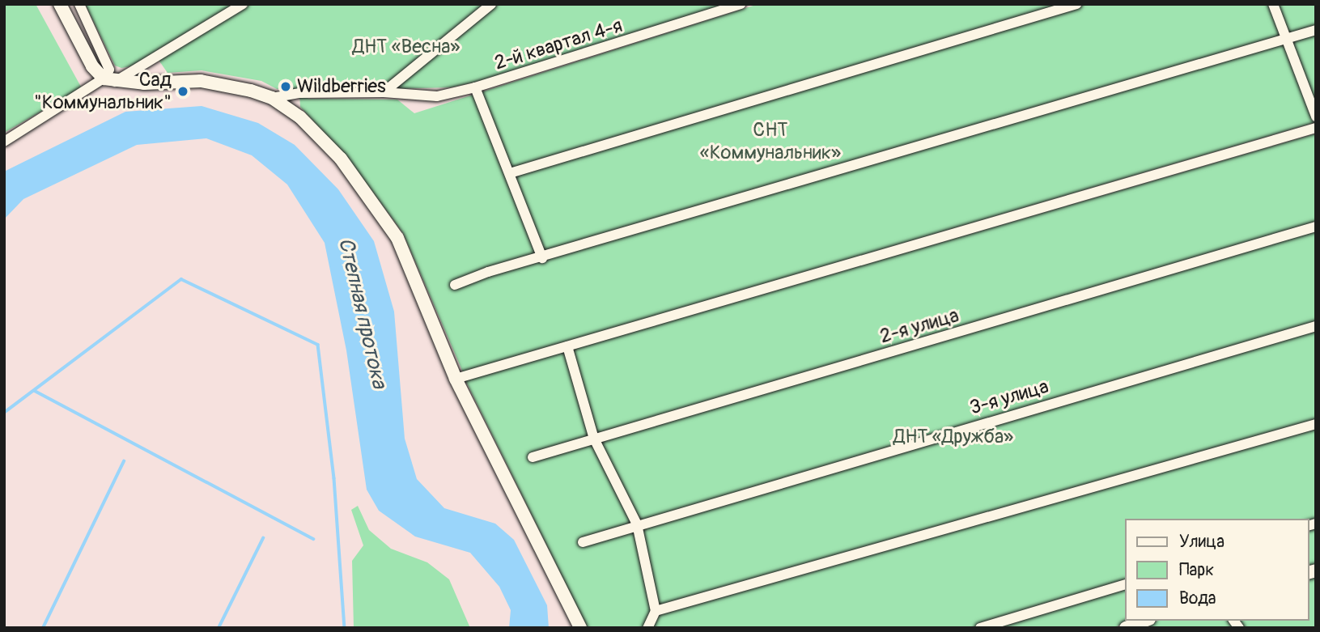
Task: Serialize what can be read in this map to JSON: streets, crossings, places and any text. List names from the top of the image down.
{
  "streets": {
    "street": ["2-й квартал 4-я", "2-я улица", "3-я улица"]
  },
  "water": ["Степная протока"],
  "parks": ["ДНТ «Весна»", "СНТ «Коммунальник»", "ДНТ «Дружба»"],
  "places": ["Wildberries", "Сад \"Коммунальник\""],
  "legend": ["Улица", "Парк", "Вода"]
}
